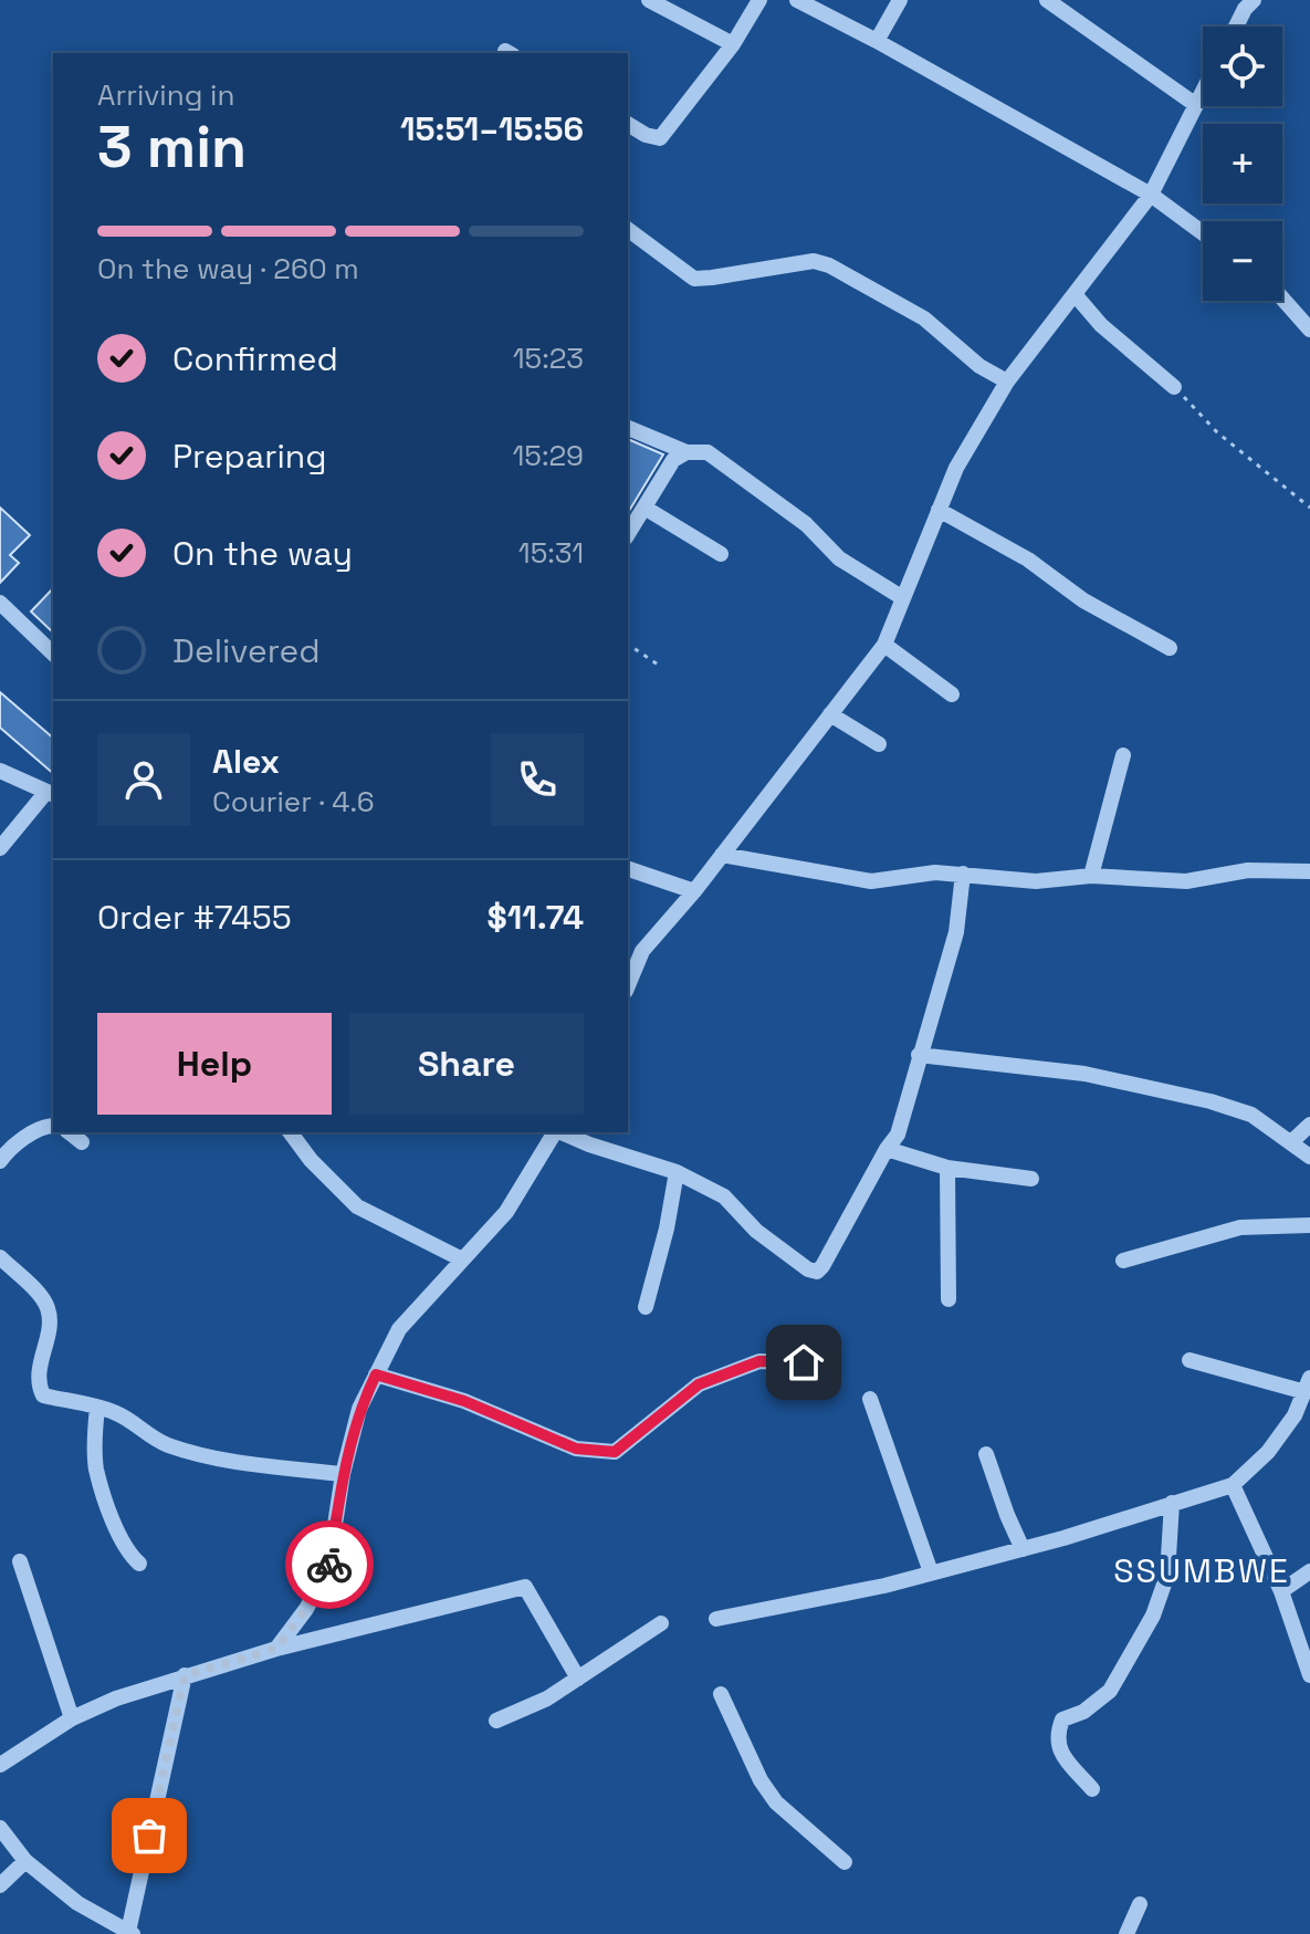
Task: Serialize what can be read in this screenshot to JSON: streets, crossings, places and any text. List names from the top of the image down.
{
  "districts": ["SSUMBWE"],
  "page": {
    "map_buttons": ["+", "−"],
    "heading": ["3 min", "Arriving in", "15:51–15:56"],
    "panel": [
      "Alex",
      "Courier · 4.6",
      "Order #7455",
      "$11.74"
    ],
    "bar": "On the way · 260 m",
    "list": [
      ["Confirmed", "15:23"],
      ["Preparing", "15:29"],
      ["On the way", "15:31"],
      "Delivered"
    ],
    "buttons": ["Help", "Share"]
  }
}
